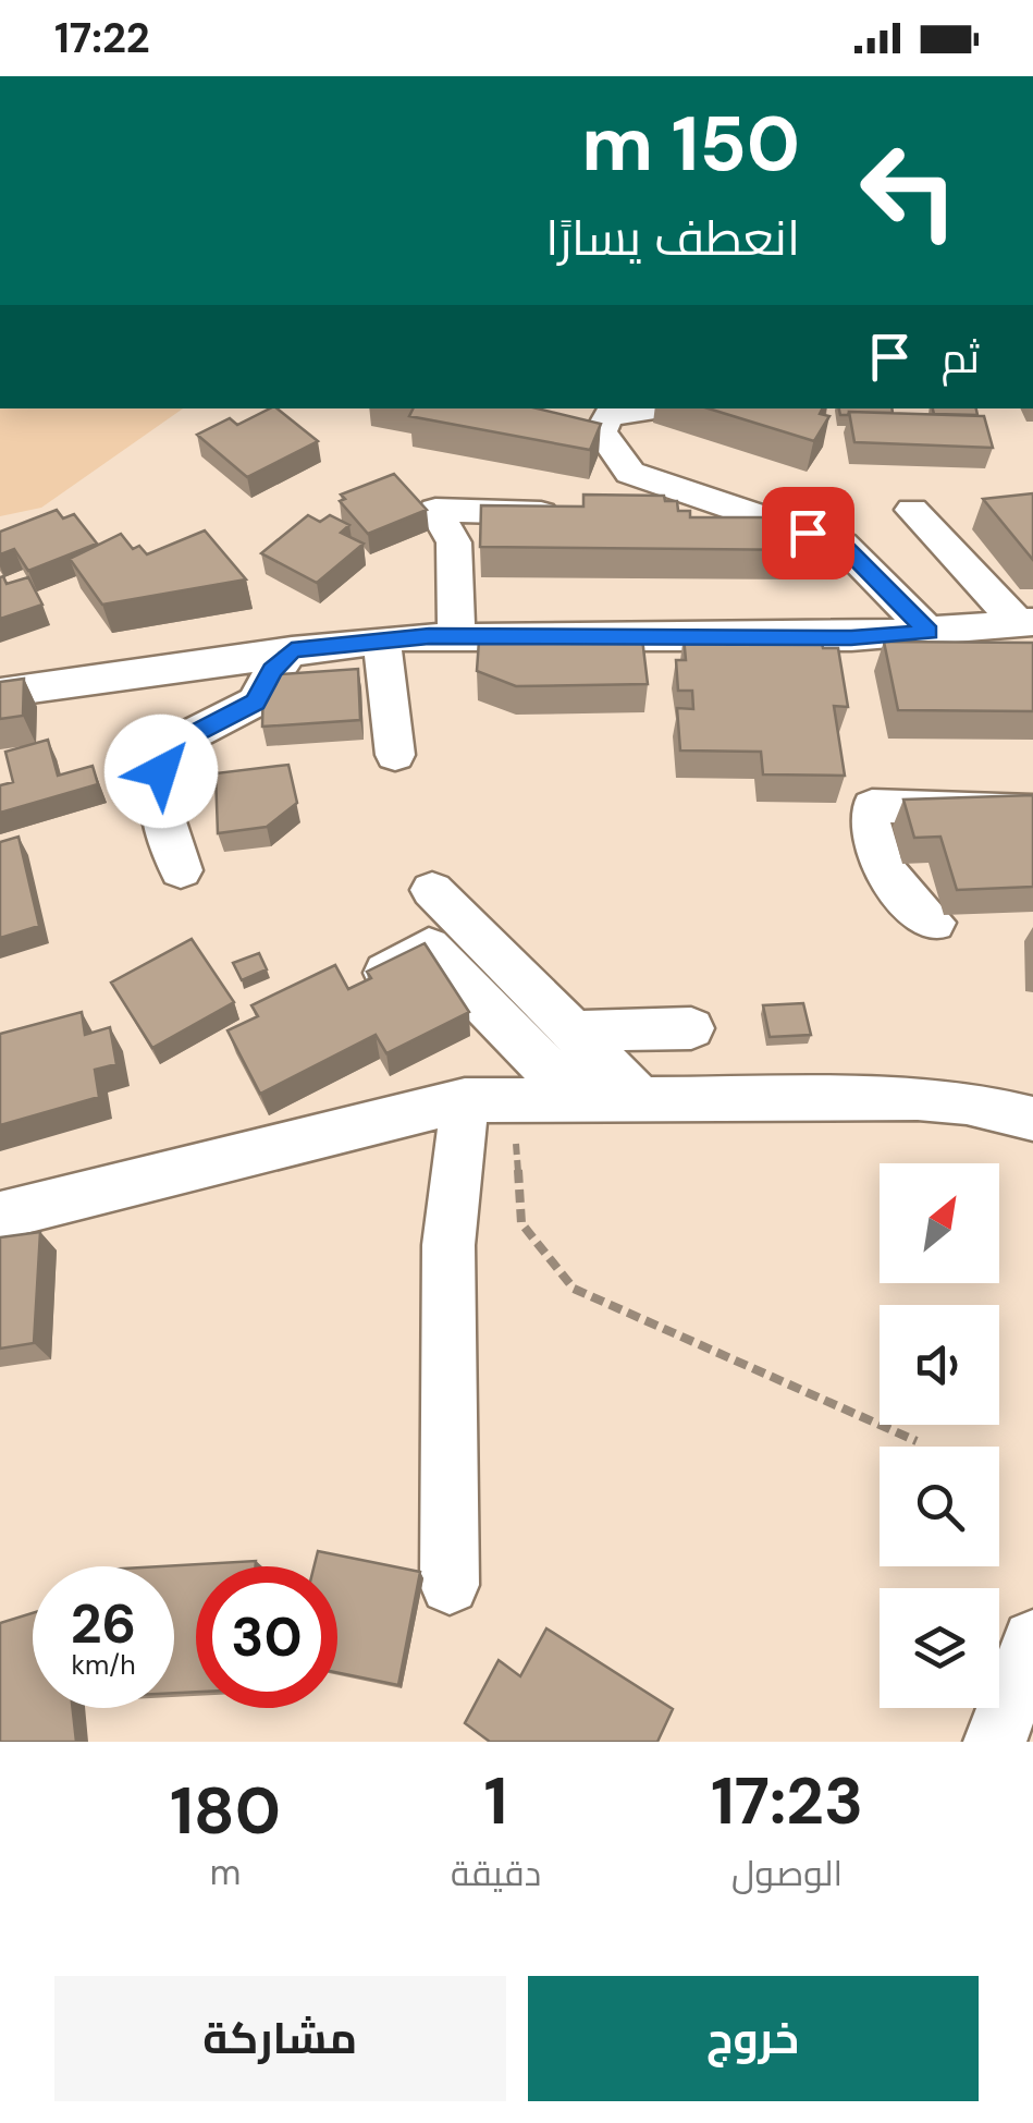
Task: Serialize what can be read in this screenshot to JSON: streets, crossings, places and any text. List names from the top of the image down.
{
  "north": "top right",
  "page": {
    "status": "17:22",
    "turn": ["150 m", "انعطف يسارًا"],
    "then": "ثم",
    "speed": "26 km/h",
    "limit": "30",
    "eta": [
      "17:23",
      "الوصول",
      "1",
      "دقيقة",
      "180",
      "m"
    ],
    "buttons": ["خروج", "مشاركة"]
  }
}
